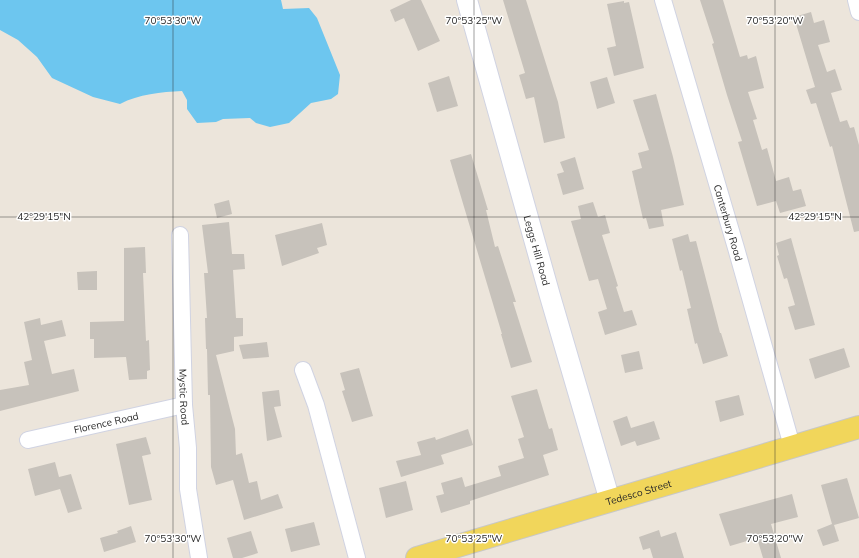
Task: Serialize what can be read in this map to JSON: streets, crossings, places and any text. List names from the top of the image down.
{
  "streets": {
    "main road": ["Tedesco Street"],
    "street": [
      "Canterbury Road",
      "Leggs Hill Road",
      "Mystic Road",
      "Florence Road"
    ]
  },
  "crossings": [
    ["Canterbury Road", "Tedesco Street"],
    ["Leggs Hill Road", "Tedesco Street"],
    ["Mystic Road", "Florence Road"]
  ],
  "coordinates": [
    "70°53'30\"W",
    "70°53'25\"W",
    "70°53'20\"W",
    "42°29'15\"N"
  ]
}
